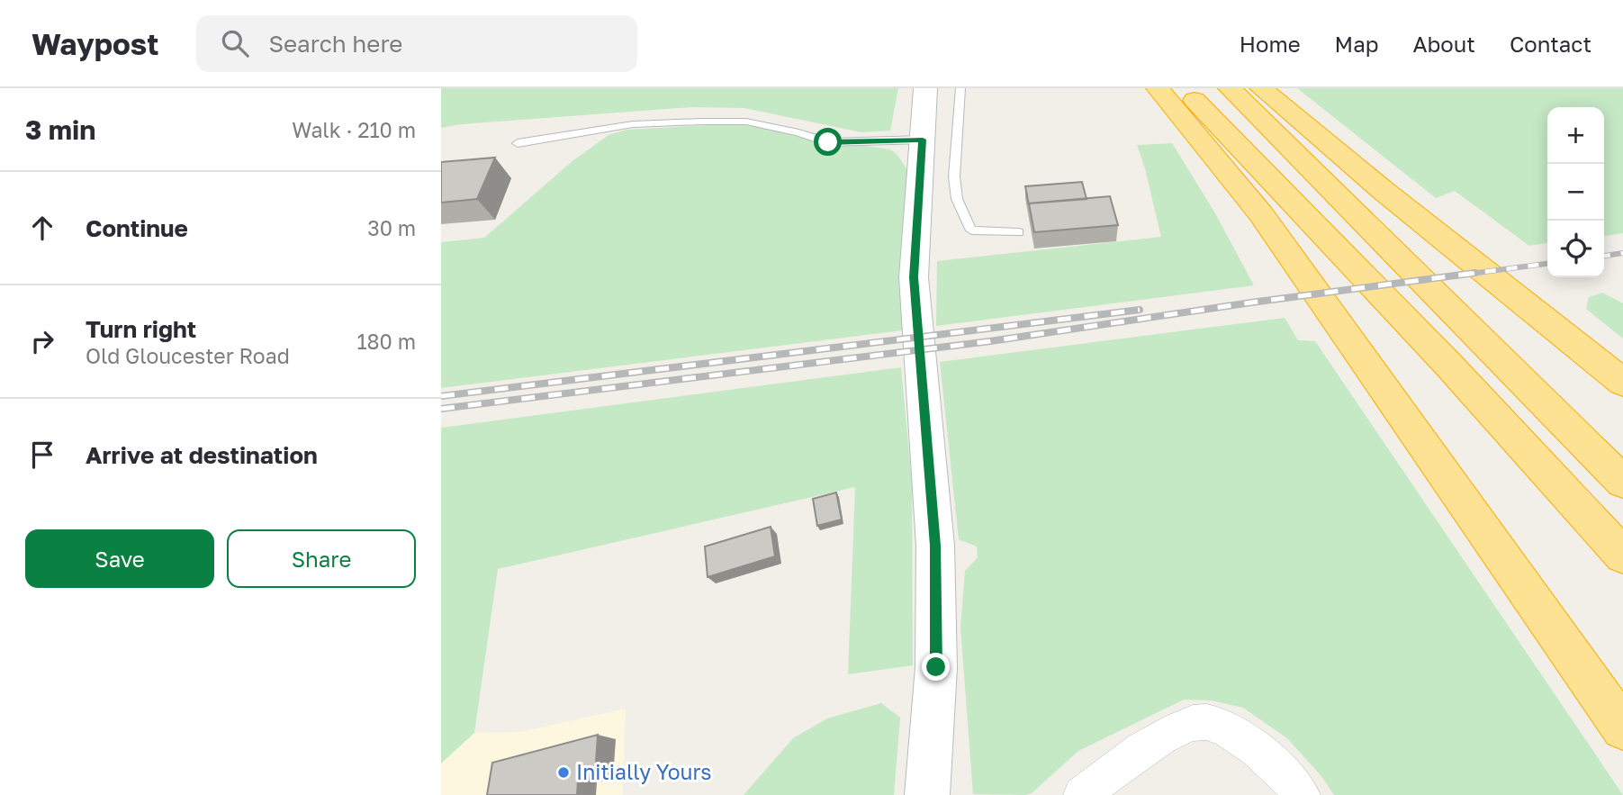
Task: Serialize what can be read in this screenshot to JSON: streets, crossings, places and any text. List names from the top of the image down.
{
  "places": ["Initially Yours"],
  "page": {
    "header": "Waypost",
    "search": "Search here",
    "nav": [
      "Home",
      "Map",
      "About",
      "Contact"
    ],
    "heading": ["3 min", "Walk · 210 m"],
    "map_buttons": ["+", "−"],
    "list": [
      ["Continue", "30 m"],
      ["Turn right", "Old Gloucester Road", "180 m"],
      "Arrive at destination"
    ],
    "buttons": ["Save", "Share"]
  }
}
